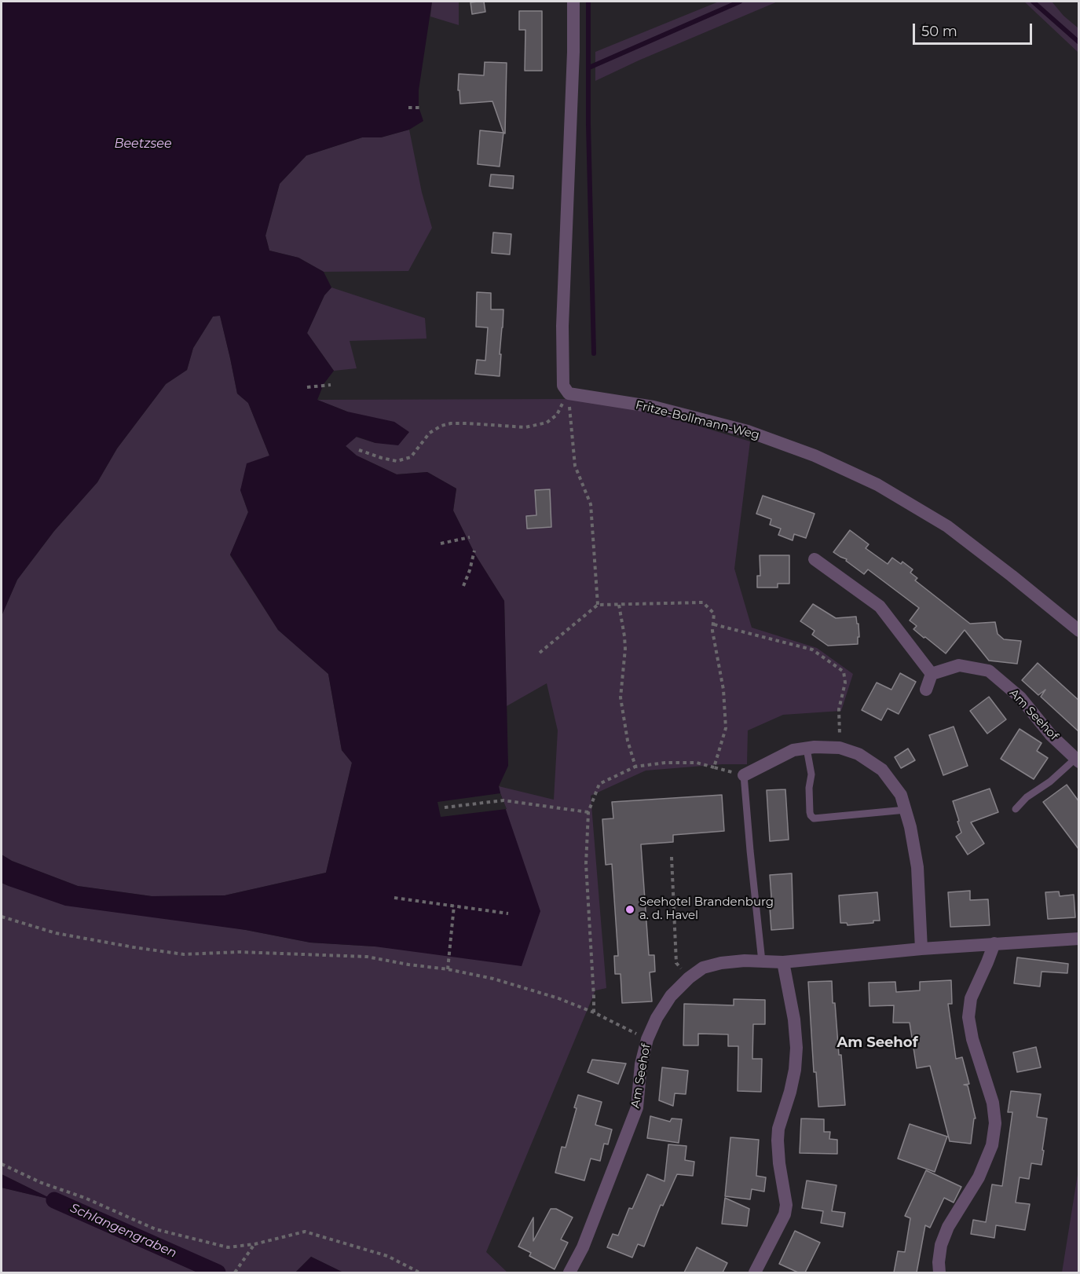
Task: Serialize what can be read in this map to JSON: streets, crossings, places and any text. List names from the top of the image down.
{
  "streets": {
    "street": ["Fritze-Bollmann-Weg", "Am Seehof"]
  },
  "districts": ["Am Seehof"],
  "water": ["Beetzsee", "Schlangengraben"],
  "places": ["Seehotel Brandenburg a. d. Havel"],
  "scale_bar": "50 m"
}
